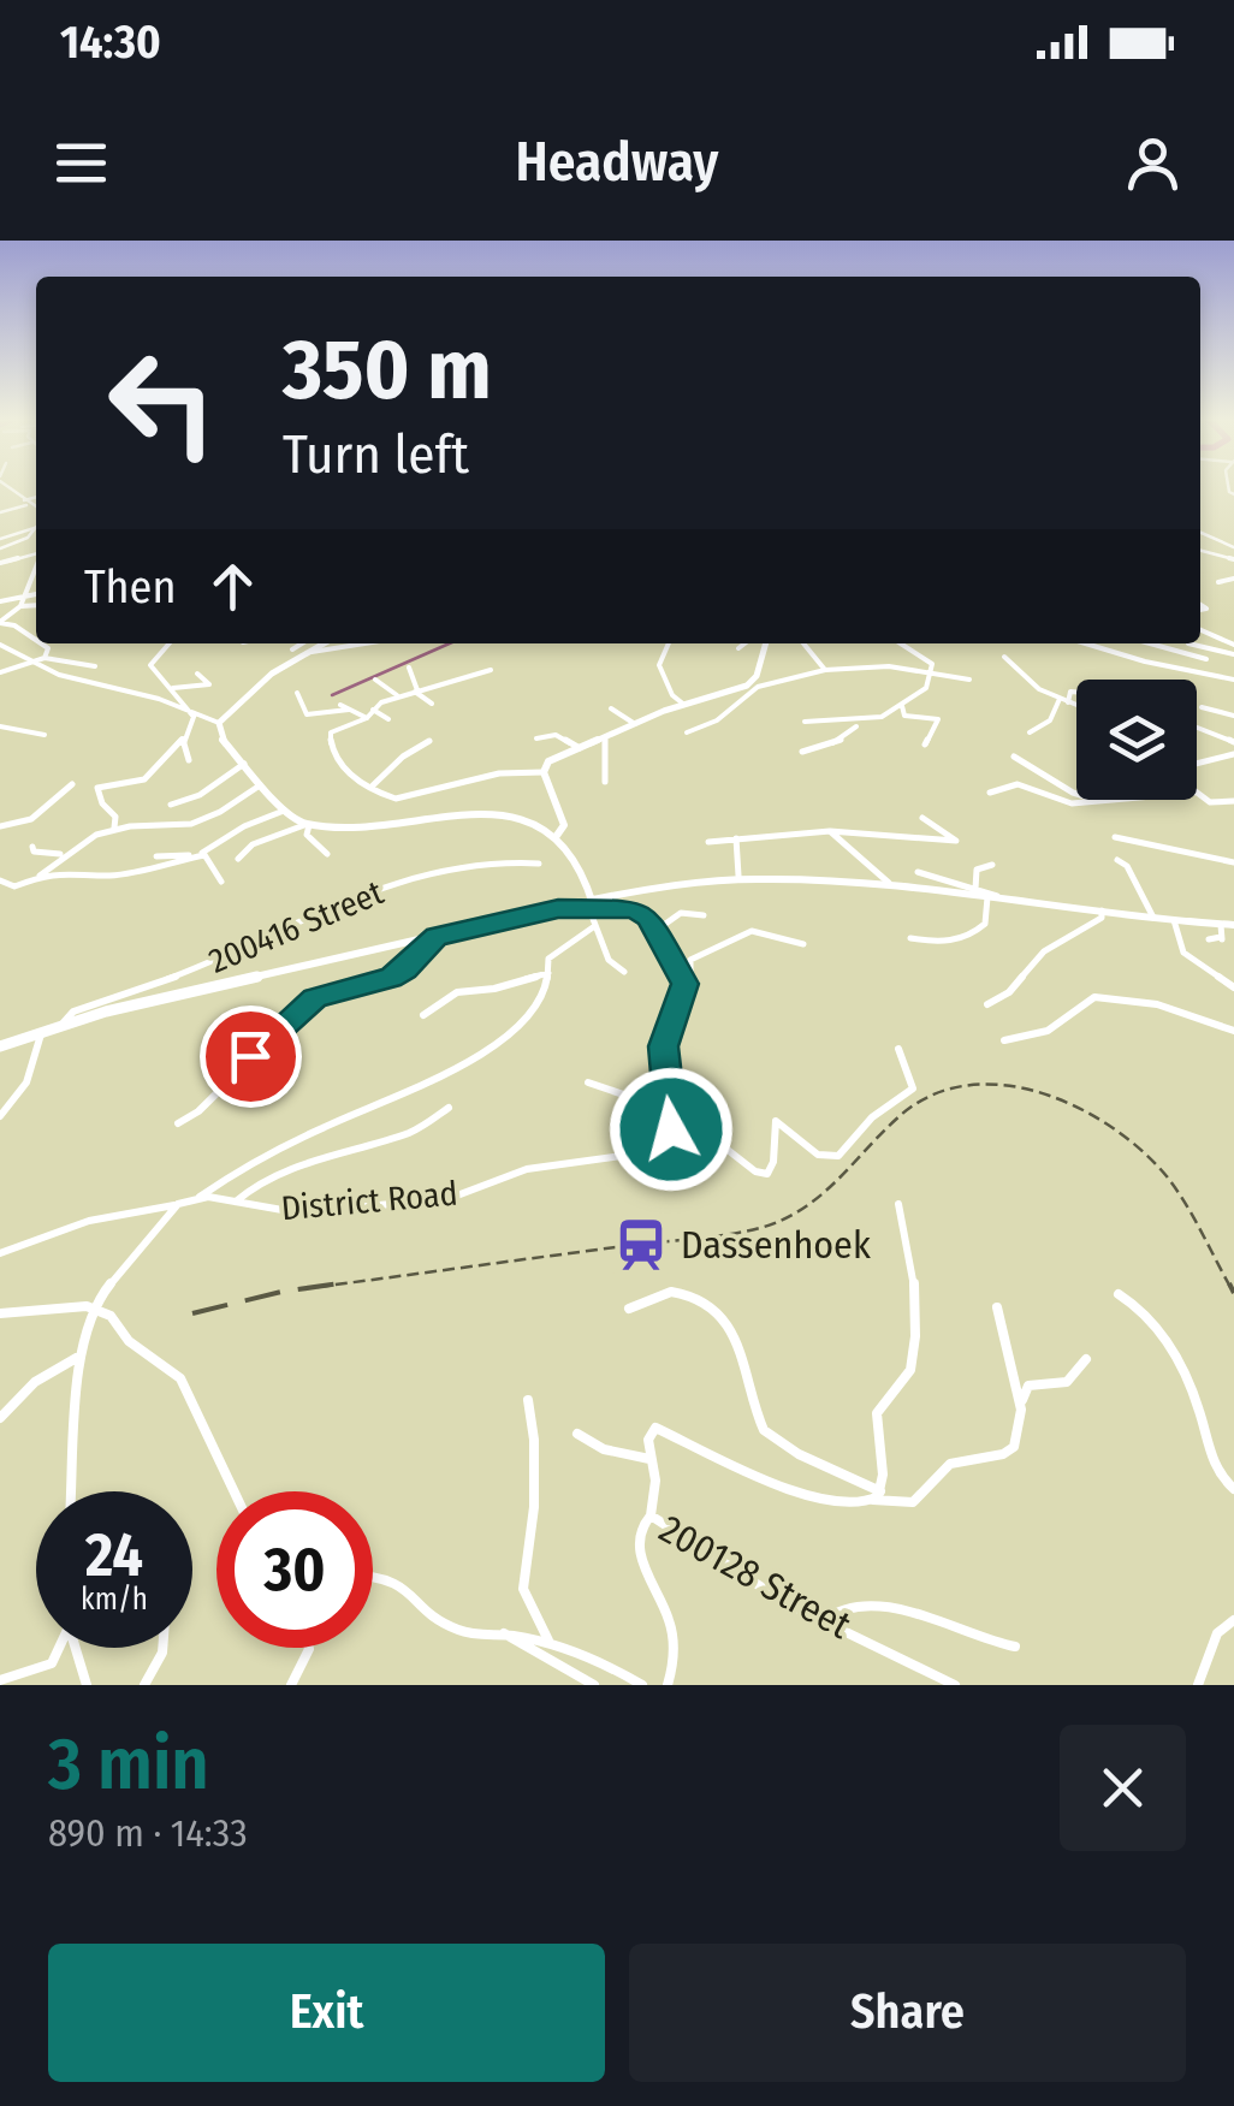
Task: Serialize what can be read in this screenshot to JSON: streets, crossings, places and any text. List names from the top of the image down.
{
  "streets": {
    "street": ["200416 Street", "District Road", "200128 Street"]
  },
  "places": {
    "station": ["Dassenhoek"]
  },
  "page": {
    "status": "14:30",
    "header": "Headway",
    "turn": ["350 m", "Turn left"],
    "then": "Then",
    "speed": "24 km/h",
    "limit": "30",
    "heading": ["3 min", "890 m · 14:33"],
    "buttons": ["Exit", "Share"]
  }
}
